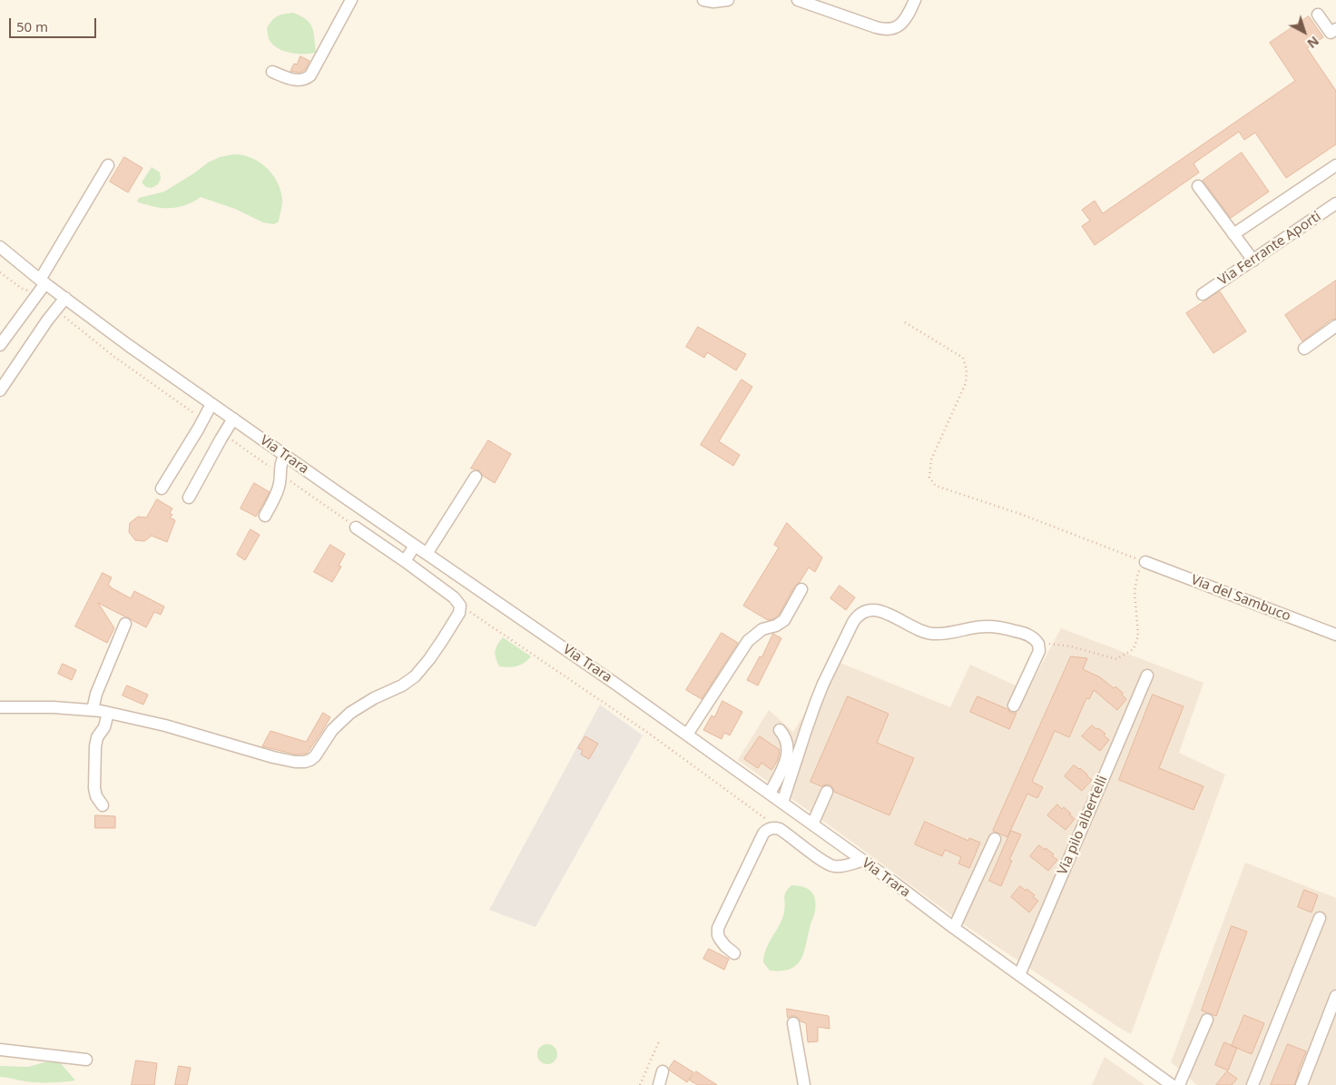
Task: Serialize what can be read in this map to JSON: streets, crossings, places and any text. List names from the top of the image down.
{
  "streets": {
    "street": [
      "Via Ferrante Aporti",
      "Via Trara",
      "Via del Sambuco",
      "Via pilo albertelli"
    ]
  },
  "crossings": [
    ["Via Trara", "Via pilo albertelli"]
  ],
  "scale_bar": "50 m",
  "north": "bottom right"
}
